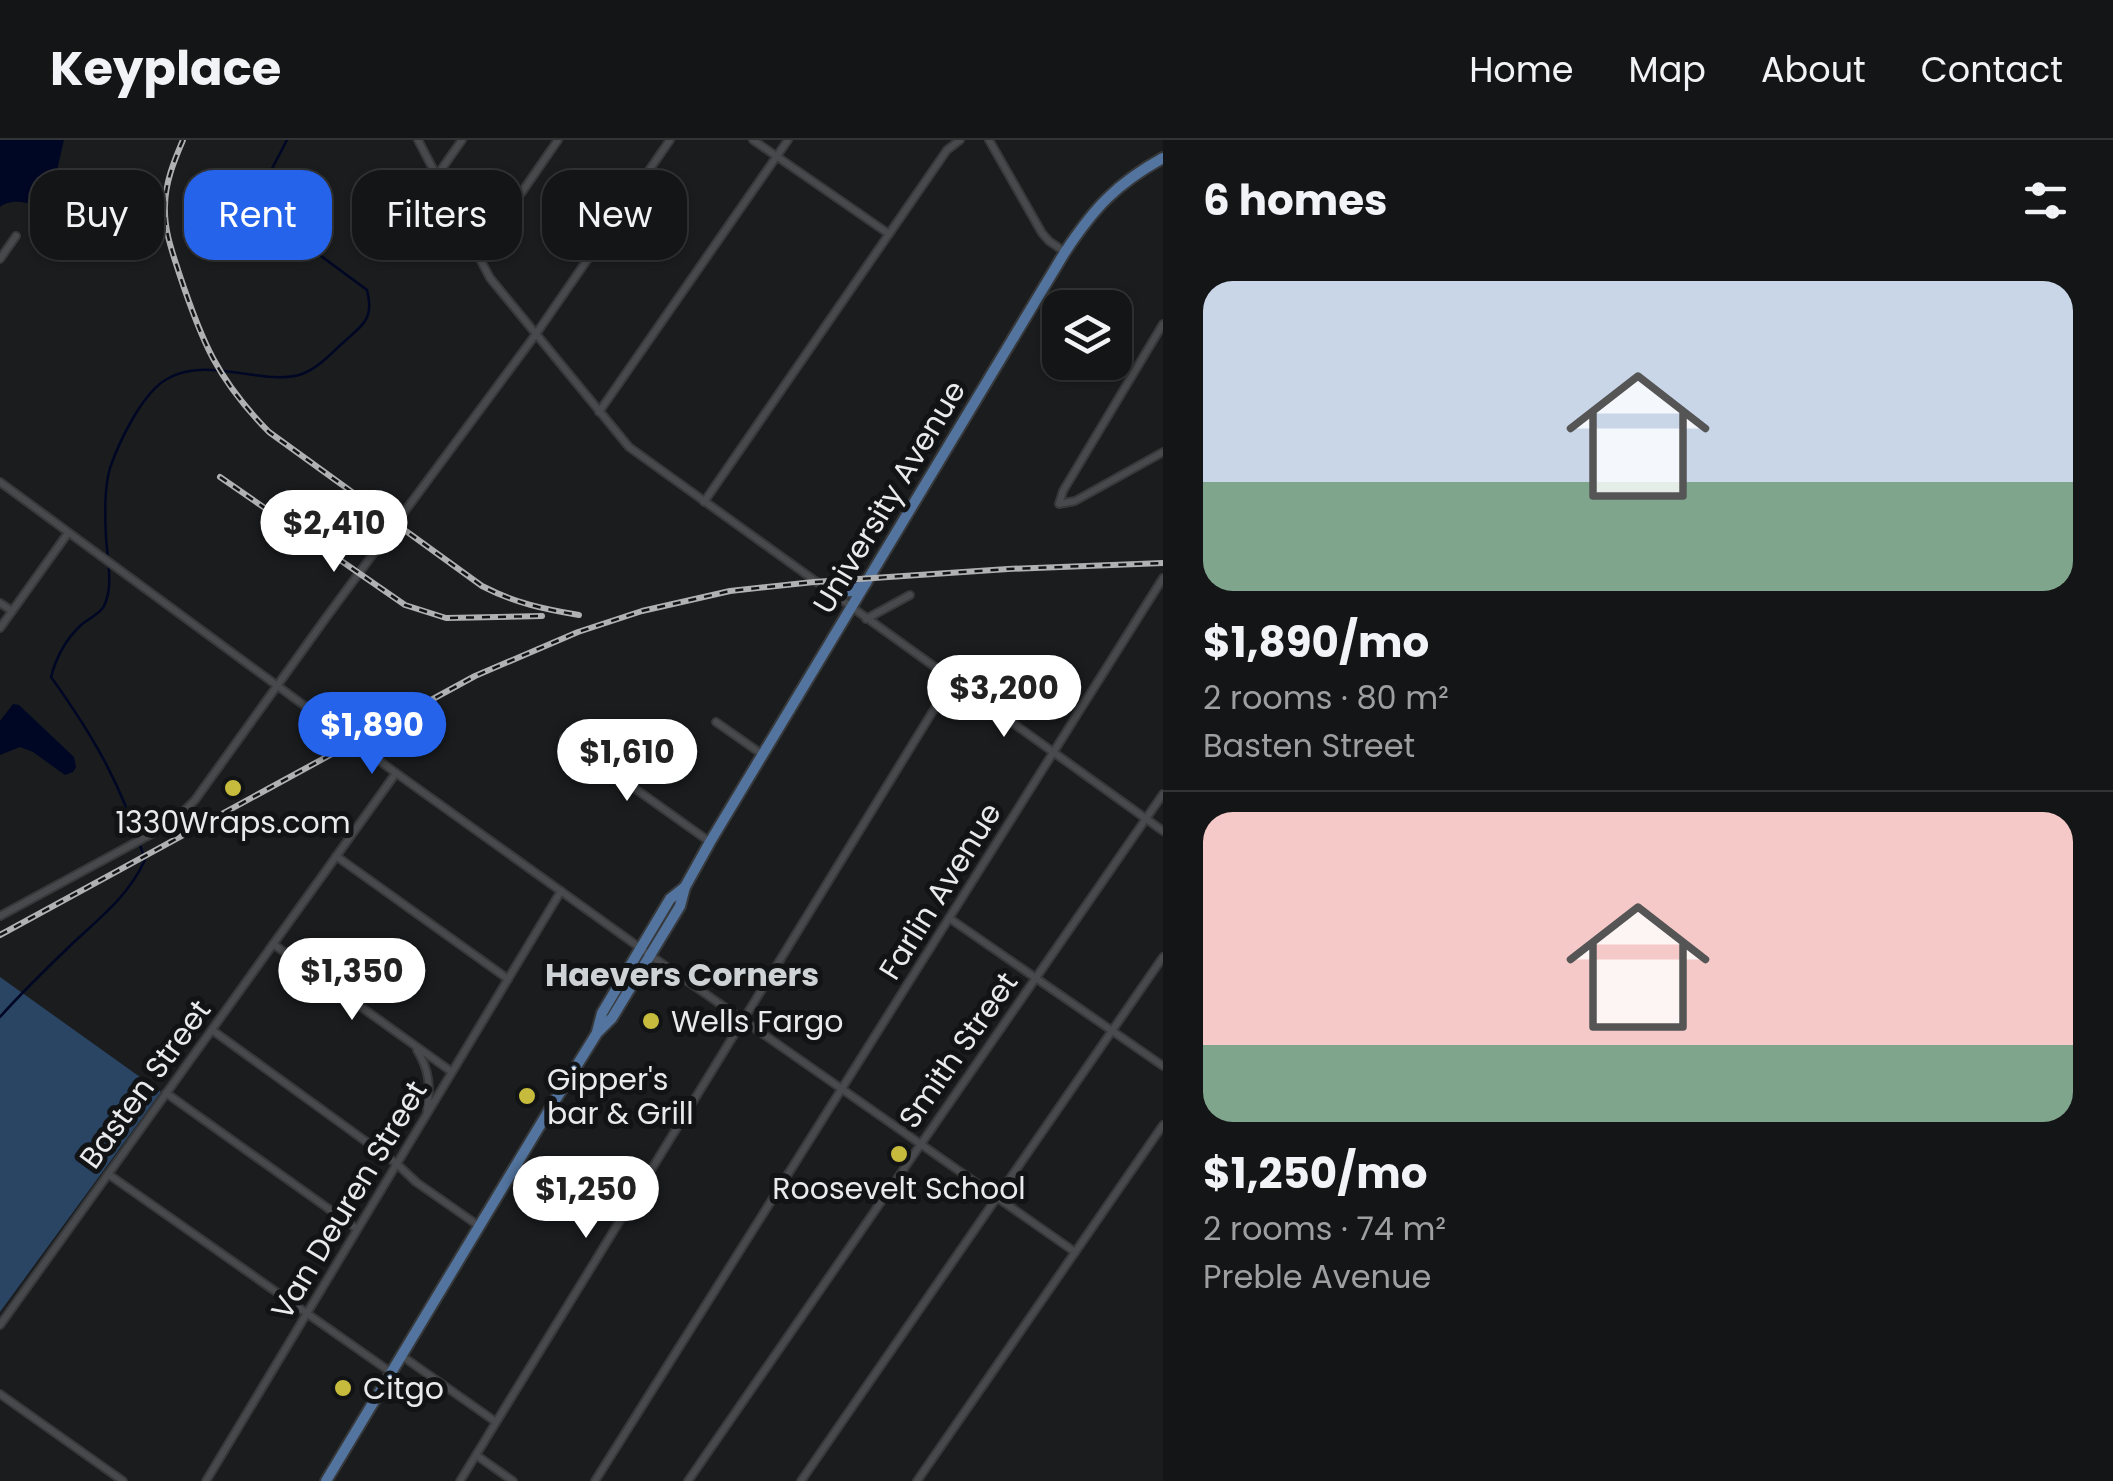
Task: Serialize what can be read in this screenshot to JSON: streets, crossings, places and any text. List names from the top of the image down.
{
  "streets": {
    "main road": ["University Avenue"],
    "street": [
      "Farlin Avenue",
      "Smith Street",
      "Basten Street",
      "Van Deuren Street"
    ]
  },
  "districts": ["Haevers Corners"],
  "places": [
    "1330Wraps.com",
    "Wells Fargo",
    "Gipper's bar & Grill",
    "Roosevelt School",
    "Citgo"
  ],
  "page": {
    "header": "Keyplace",
    "nav": [
      "Home",
      "Map",
      "About",
      "Contact"
    ],
    "heading": "6 homes",
    "chip": [
      "Buy",
      "Rent",
      "Filters",
      "New"
    ],
    "list": [
      {
        "name": "$1,890/mo",
        "note": "2 rooms · 80 m² · Basten Street"
      },
      {
        "name": "$1,250/mo",
        "note": "2 rooms · 74 m² · Preble Avenue"
      }
    ],
    "price": [
      "$2,410",
      "$3,200",
      "$1,890",
      "$1,610",
      "$1,350",
      "$1,250"
    ]
  }
}
